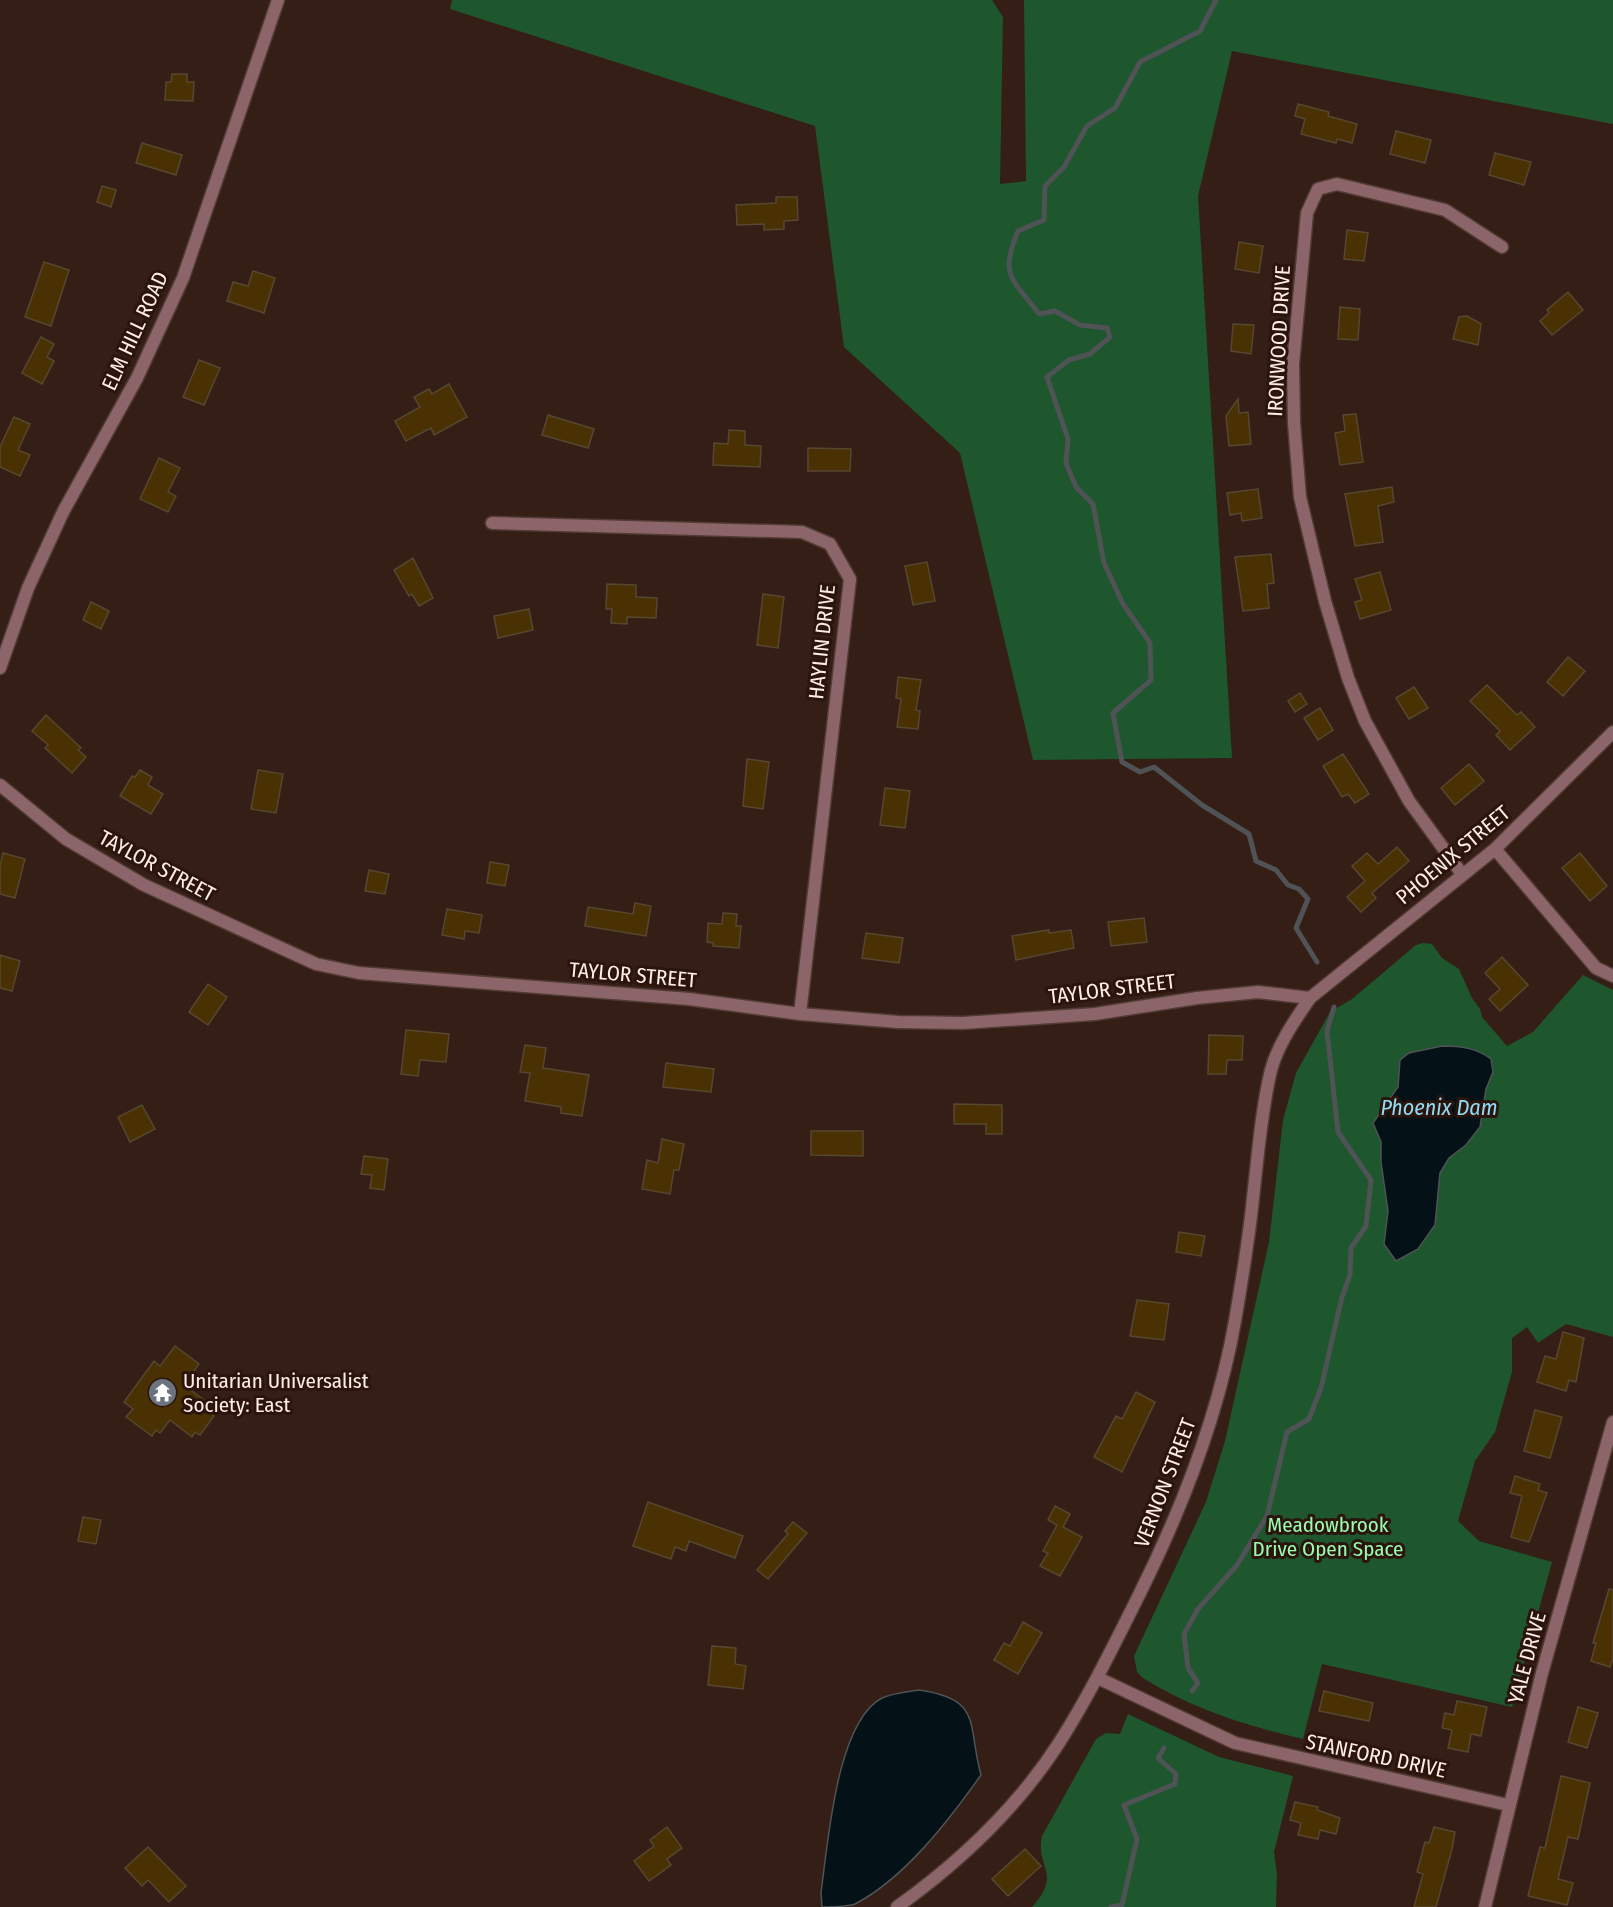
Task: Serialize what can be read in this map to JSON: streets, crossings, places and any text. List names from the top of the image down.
{
  "streets": {
    "street": [
      "ELM HILL ROAD",
      "IRONWOOD DRIVE",
      "HAYLIN DRIVE",
      "PHOENIX STREET",
      "TAYLOR STREET",
      "VERNON STREET",
      "YALE DRIVE",
      "STANFORD DRIVE"
    ]
  },
  "crossings": [
    ["IRONWOOD DRIVE", "PHOENIX STREET"],
    ["HAYLIN DRIVE", "TAYLOR STREET"],
    ["PHOENIX STREET", "TAYLOR STREET"],
    ["PHOENIX STREET", "VERNON STREET"],
    ["TAYLOR STREET", "VERNON STREET"],
    ["VERNON STREET", "STANFORD DRIVE"],
    ["YALE DRIVE", "STANFORD DRIVE"]
  ],
  "water": ["Phoenix Dam"],
  "parks": ["Meadowbrook Drive Open Space"],
  "places": {
    "temple": ["Unitarian Universalist Society: East"]
  }
}
